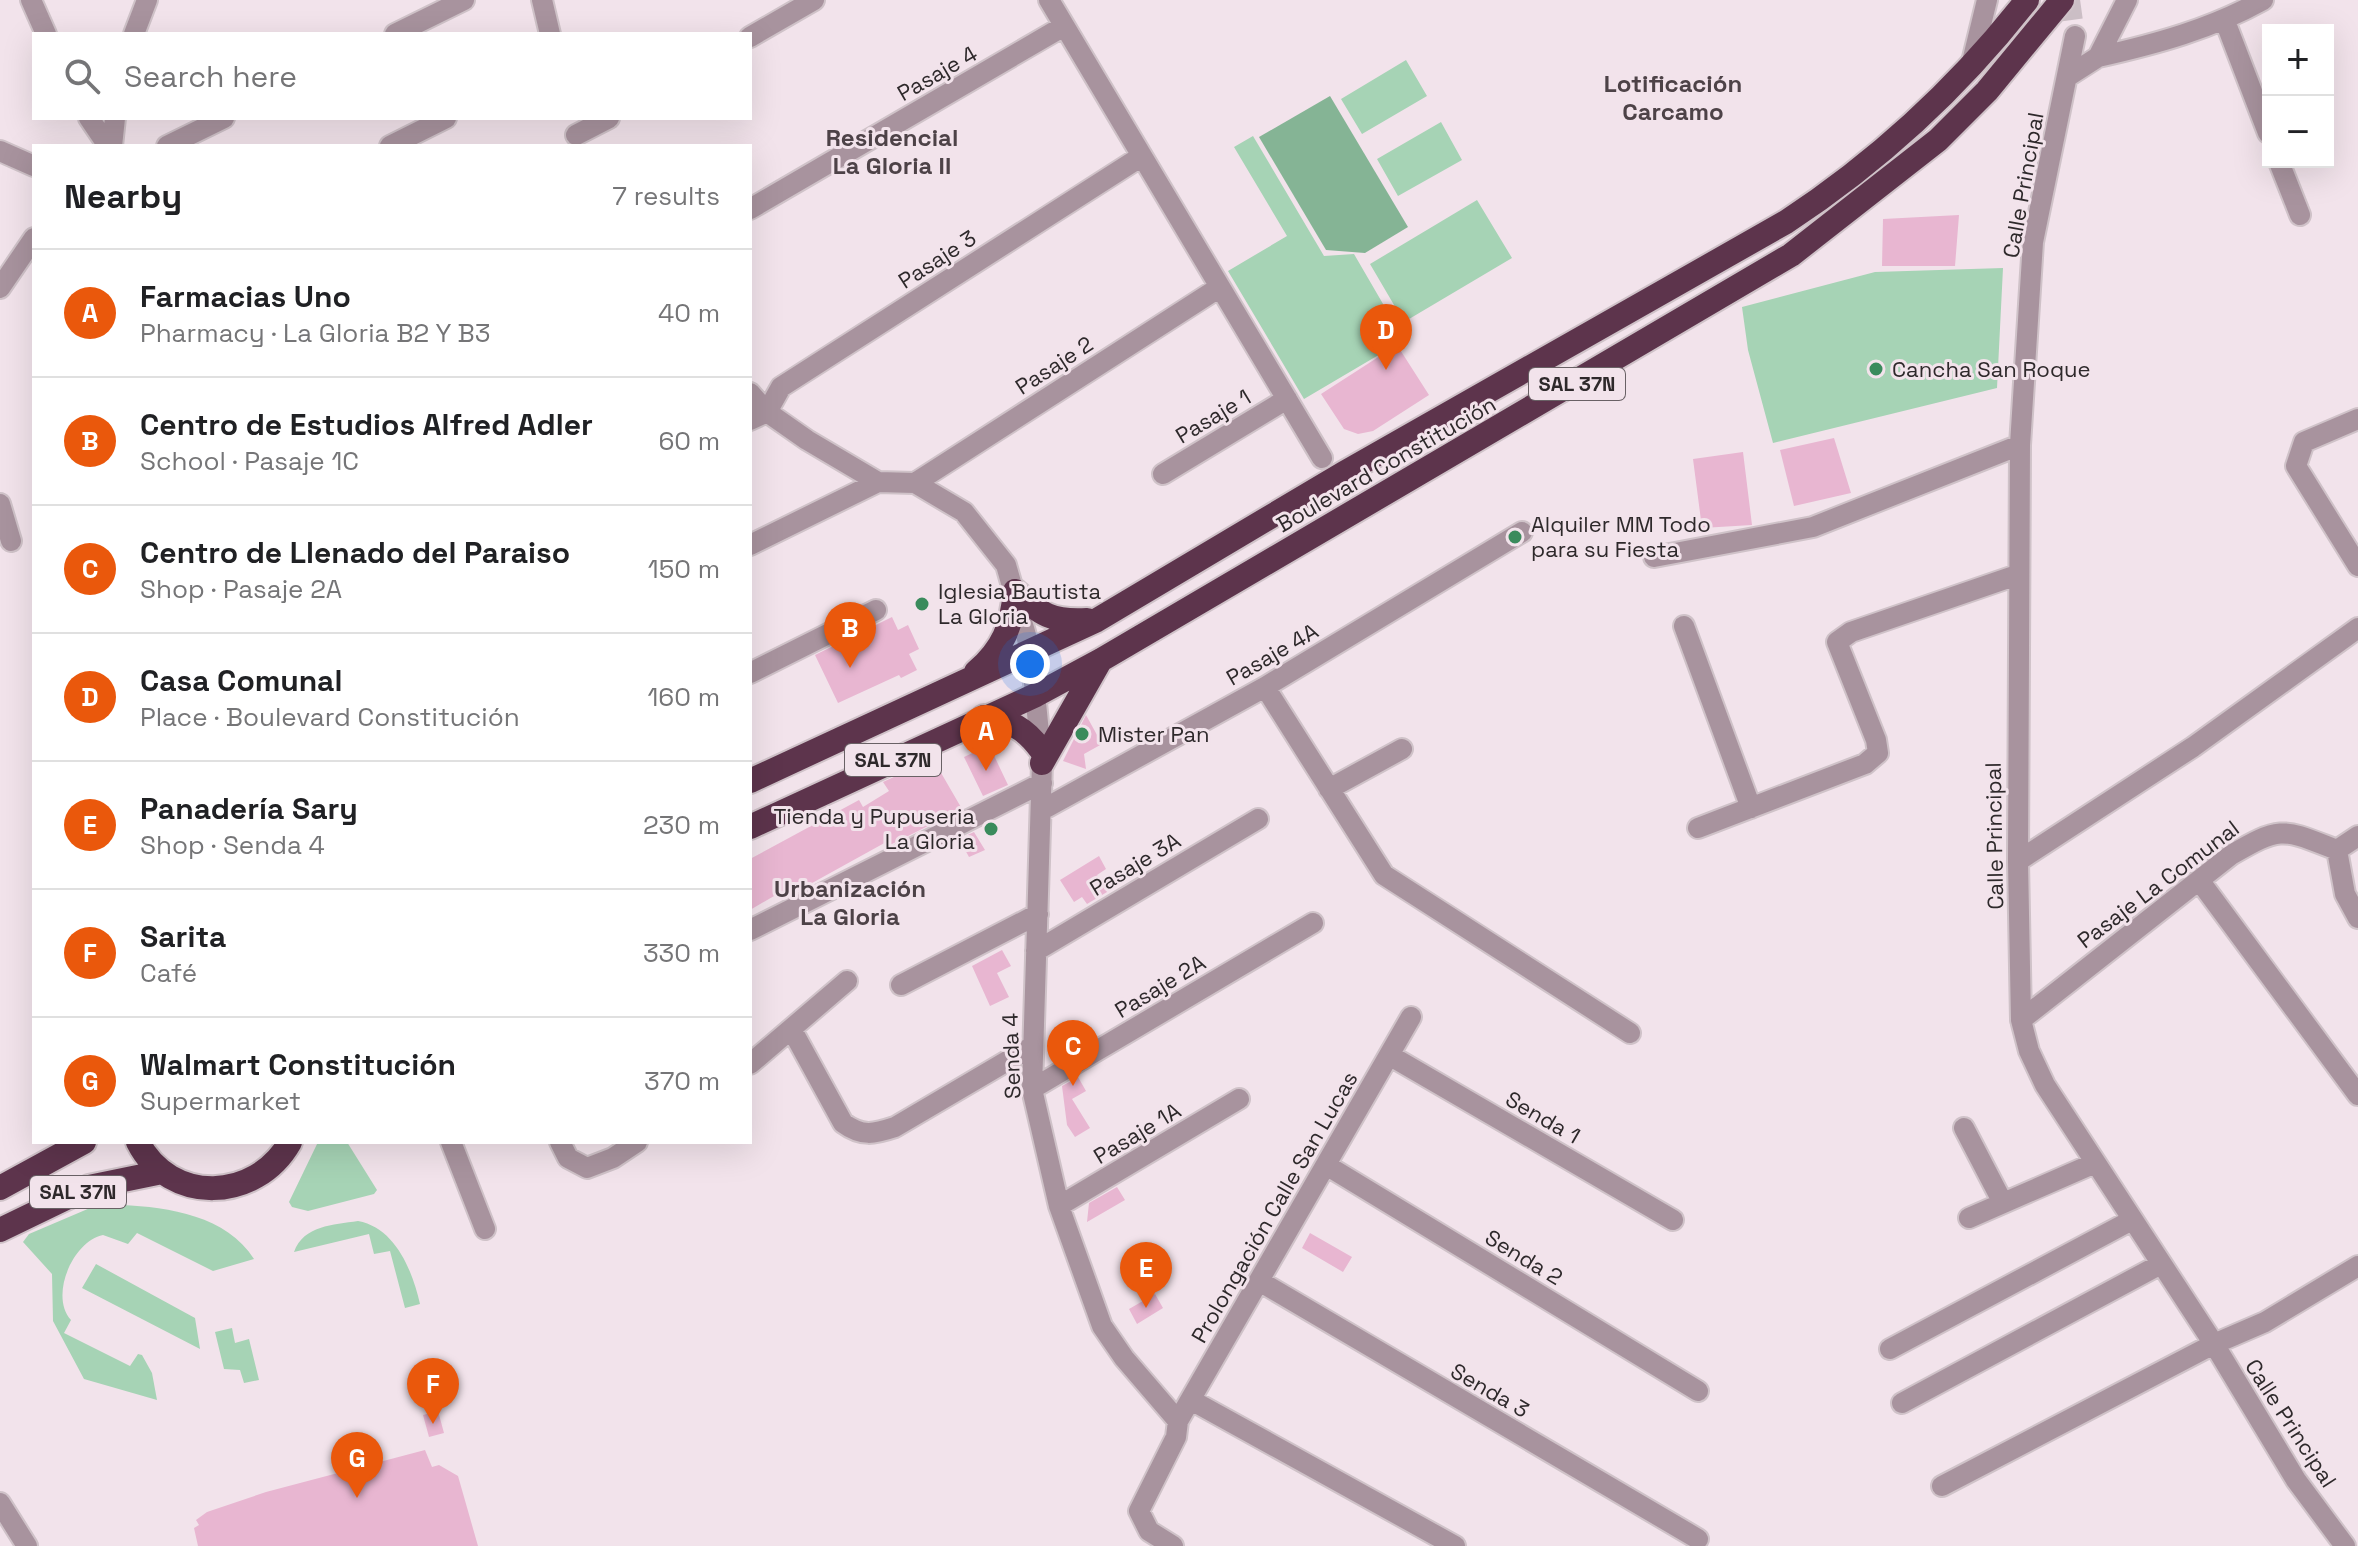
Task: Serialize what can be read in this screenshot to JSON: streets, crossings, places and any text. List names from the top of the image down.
{
  "streets": {
    "highway": ["SAL 37N", "Boulevard Constitución"],
    "street": [
      "Pasaje 4",
      "Calle Principal",
      "Pasaje 3",
      "Pasaje 2",
      "Pasaje 1",
      "Pasaje 4A",
      "Pasaje 3A",
      "Pasaje La Comunal",
      "Pasaje 2A",
      "Senda 4",
      "Senda 1",
      "Pasaje 1A",
      "Prolongación Calle San Lucas",
      "Senda 2",
      "Senda 3"
    ]
  },
  "crossings": [
    ["Calle Principal", "Pasaje La Comunal"],
    ["Pasaje 2", "Senda 4"],
    ["Boulevard Constitución", "Senda 4"],
    ["Pasaje 4A", "Senda 4"],
    ["Pasaje 3A", "Senda 4"],
    ["Pasaje 2A", "Senda 4"],
    ["Senda 4", "Pasaje 1A"],
    ["Senda 4", "Prolongación Calle San Lucas"],
    ["Senda 1", "Prolongación Calle San Lucas"],
    ["Prolongación Calle San Lucas", "Senda 2"],
    ["Prolongación Calle San Lucas", "Senda 3"]
  ],
  "districts": ["Lotificación Carcamo", "Residencial La Gloria II", "Urbanización La Gloria"],
  "places": [
    "Cancha San Roque",
    "Alquiler MM Todo para su Fiesta",
    "Iglesia Bautista La Gloria",
    "Mister Pan",
    "Tienda y Pupuseria La Gloria"
  ],
  "page": {
    "map_buttons": ["+", "−"],
    "search": "Search here",
    "heading": ["Nearby", "7 results"],
    "list": [
      {
        "mark": "A",
        "name": "Farmacias Uno",
        "note": "Pharmacy · La Gloria B2 Y B3",
        "value": "40 m"
      },
      {
        "mark": "B",
        "name": "Centro de Estudios Alfred Adler",
        "note": "School · Pasaje 1C",
        "value": "60 m"
      },
      {
        "mark": "C",
        "name": "Centro de Llenado del Paraiso",
        "note": "Shop · Pasaje 2A",
        "value": "150 m"
      },
      {
        "mark": "D",
        "name": "Casa Comunal",
        "note": "Place · Boulevard Constitución",
        "value": "160 m"
      },
      {
        "mark": "E",
        "name": "Panadería Sary",
        "note": "Shop · Senda 4",
        "value": "230 m"
      },
      {
        "mark": "F",
        "name": "Sarita",
        "note": "Café",
        "value": "330 m"
      },
      {
        "mark": "G",
        "name": "Walmart Constitución",
        "note": "Supermarket",
        "value": "370 m"
      }
    ],
    "pins": [
      "D",
      "B",
      "A",
      "C",
      "E",
      "F",
      "G"
    ]
  }
}
